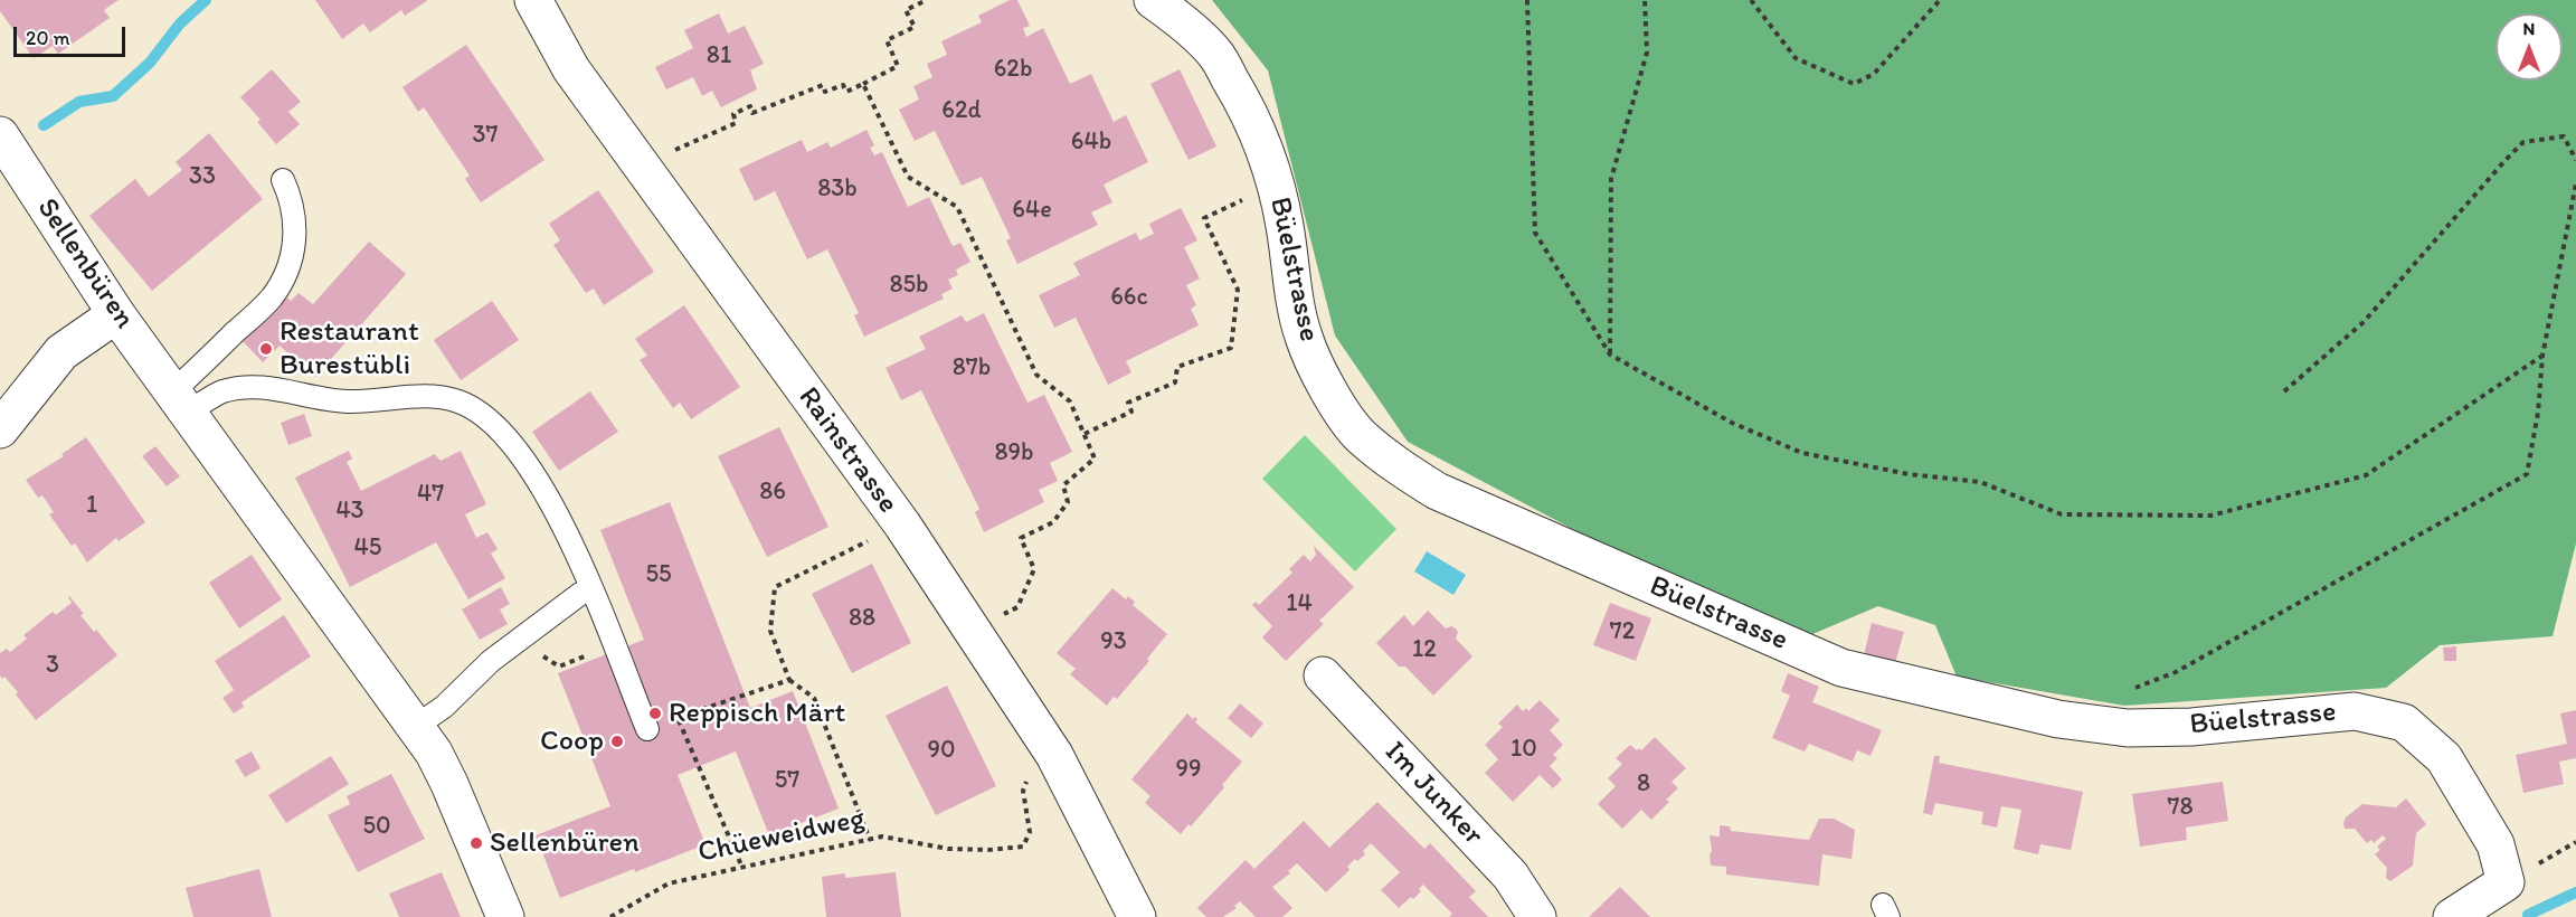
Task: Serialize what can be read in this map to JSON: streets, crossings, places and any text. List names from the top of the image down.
{
  "streets": {
    "street": [
      "Sellenbüren",
      "Büelstrasse",
      "Rainstrasse",
      "Im Junker"
    ],
    "path": ["Chüeweidweg"]
  },
  "crossings": [
    ["Rainstrasse", "Chüeweidweg"]
  ],
  "places": [
    "Restaurant Burestübli",
    "Reppisch Märt",
    "Coop",
    "Sellenbüren"
  ],
  "house_numbers": [
    "81",
    "62b",
    "62d",
    "37",
    "64b",
    "33",
    "83b",
    "64e",
    "85b",
    "66c",
    "87b",
    "89b",
    "86",
    "47",
    "1",
    "43",
    "45",
    "55",
    "14",
    "88",
    "72",
    "93",
    "12",
    "3",
    "10",
    "90",
    "99",
    "57",
    "8",
    "78",
    "50"
  ],
  "scale_bar": "20 m",
  "north": "top"
}
